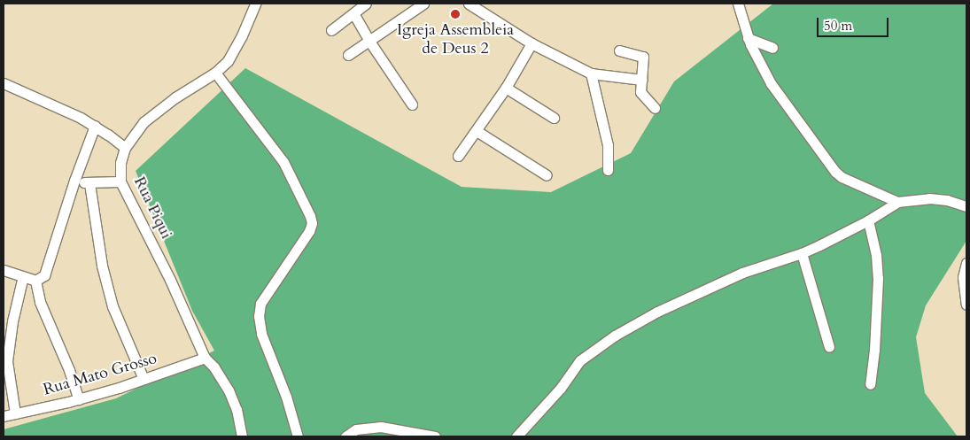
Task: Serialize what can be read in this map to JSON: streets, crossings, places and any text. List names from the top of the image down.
{
  "streets": {
    "street": ["Rua Piqui", "Rua Mato Grosso"]
  },
  "crossings": [
    ["Rua Piqui", "Rua Mato Grosso"]
  ],
  "places": ["Igreja Assembleia de Deus 2"],
  "scale_bar": "50 m"
}
